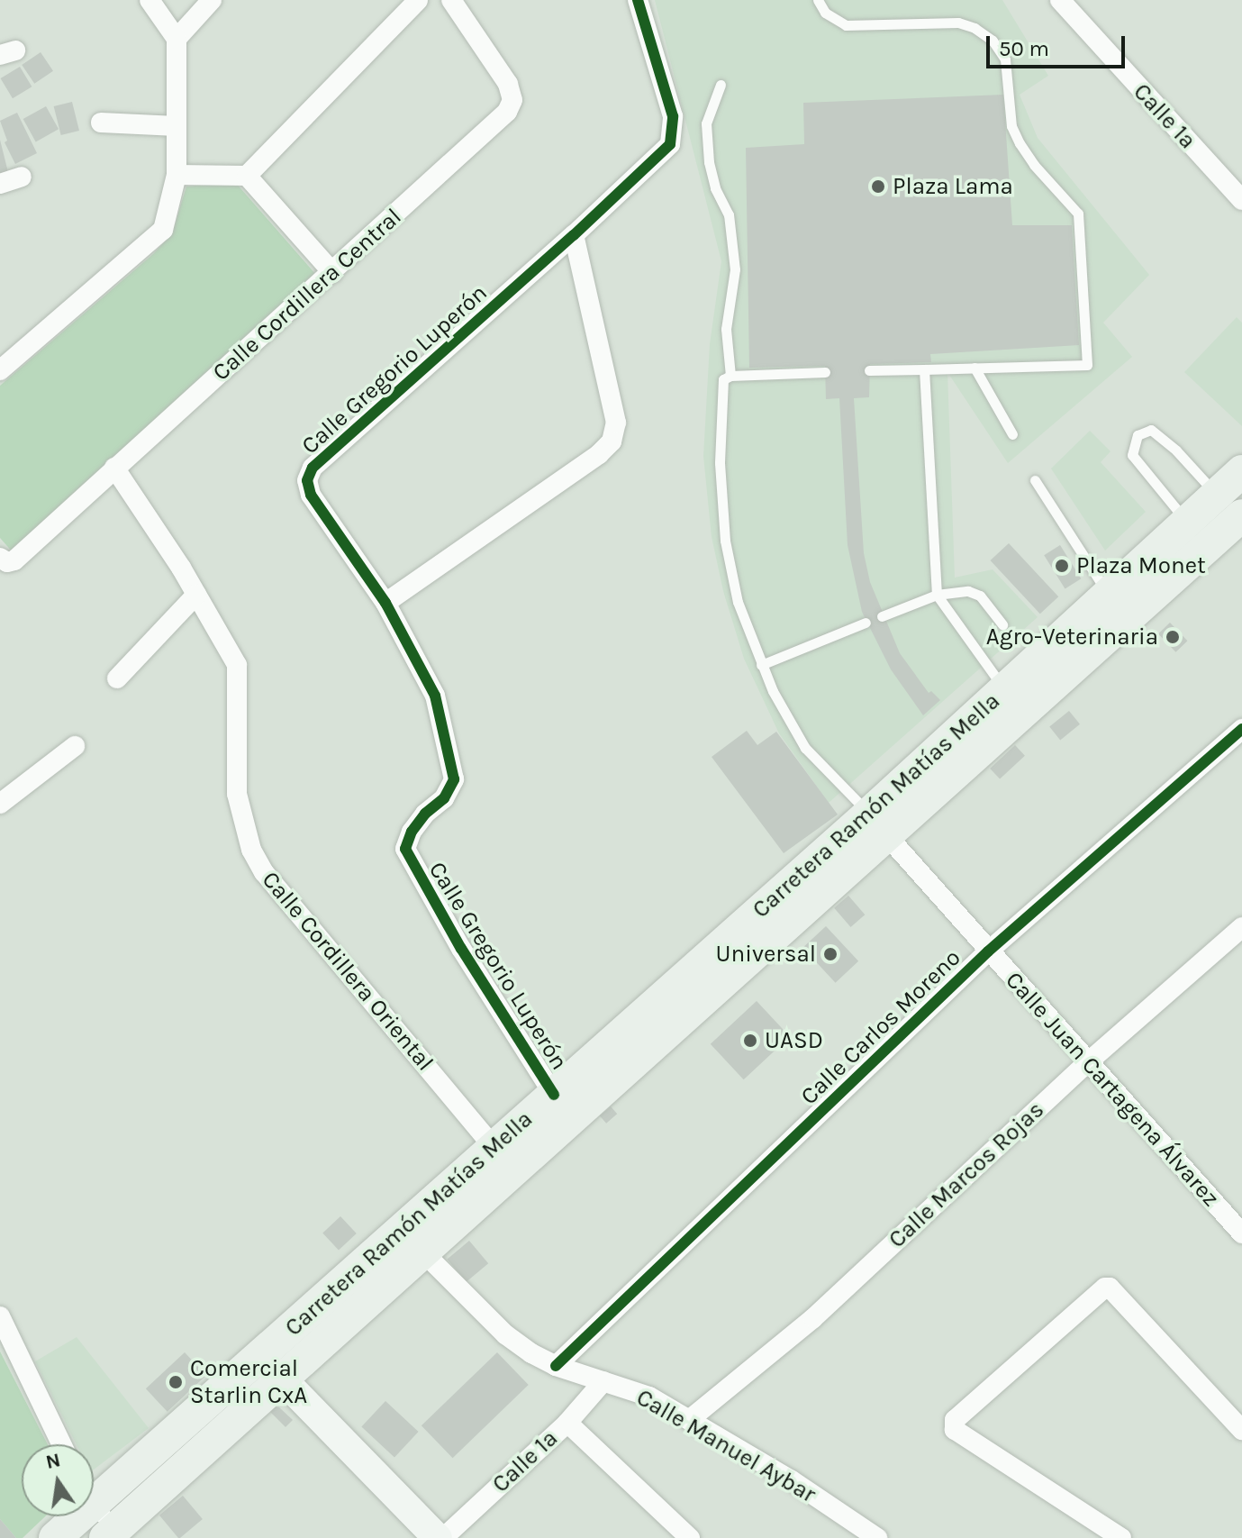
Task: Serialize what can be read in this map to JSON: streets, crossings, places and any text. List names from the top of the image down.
{
  "streets": {
    "main road": ["Carretera Ramón Matías Mella"],
    "street": [
      "Calle 1a",
      "Calle Cordillera Central",
      "Calle Gregorio Luperón",
      "Calle Cordillera Oriental",
      "Calle Carlos Moreno",
      "Calle Juan Cartagena Álvarez",
      "Calle Marcos Rojas",
      "Calle Manuel Aybar"
    ]
  },
  "crossings": [
    ["Calle 1a", "Calle Manuel Aybar"],
    ["Calle Cordillera Central", "Calle Cordillera Oriental"],
    ["Calle Gregorio Luperón", "Carretera Ramón Matías Mella"],
    ["Carretera Ramón Matías Mella", "Calle Cordillera Oriental"],
    ["Carretera Ramón Matías Mella", "Calle Juan Cartagena Álvarez"],
    ["Carretera Ramón Matías Mella", "Calle Manuel Aybar"],
    ["Calle Carlos Moreno", "Calle Juan Cartagena Álvarez"],
    ["Calle Carlos Moreno", "Calle Manuel Aybar"],
    ["Calle Juan Cartagena Álvarez", "Calle Marcos Rojas"],
    ["Calle Marcos Rojas", "Calle Manuel Aybar"]
  ],
  "places": [
    "Plaza Lama",
    "Plaza Monet",
    "Agro-Veterinaria",
    "Universal",
    "UASD",
    "Comercial Starlin CxA"
  ],
  "scale_bar": "50 m",
  "north": "top"
}
